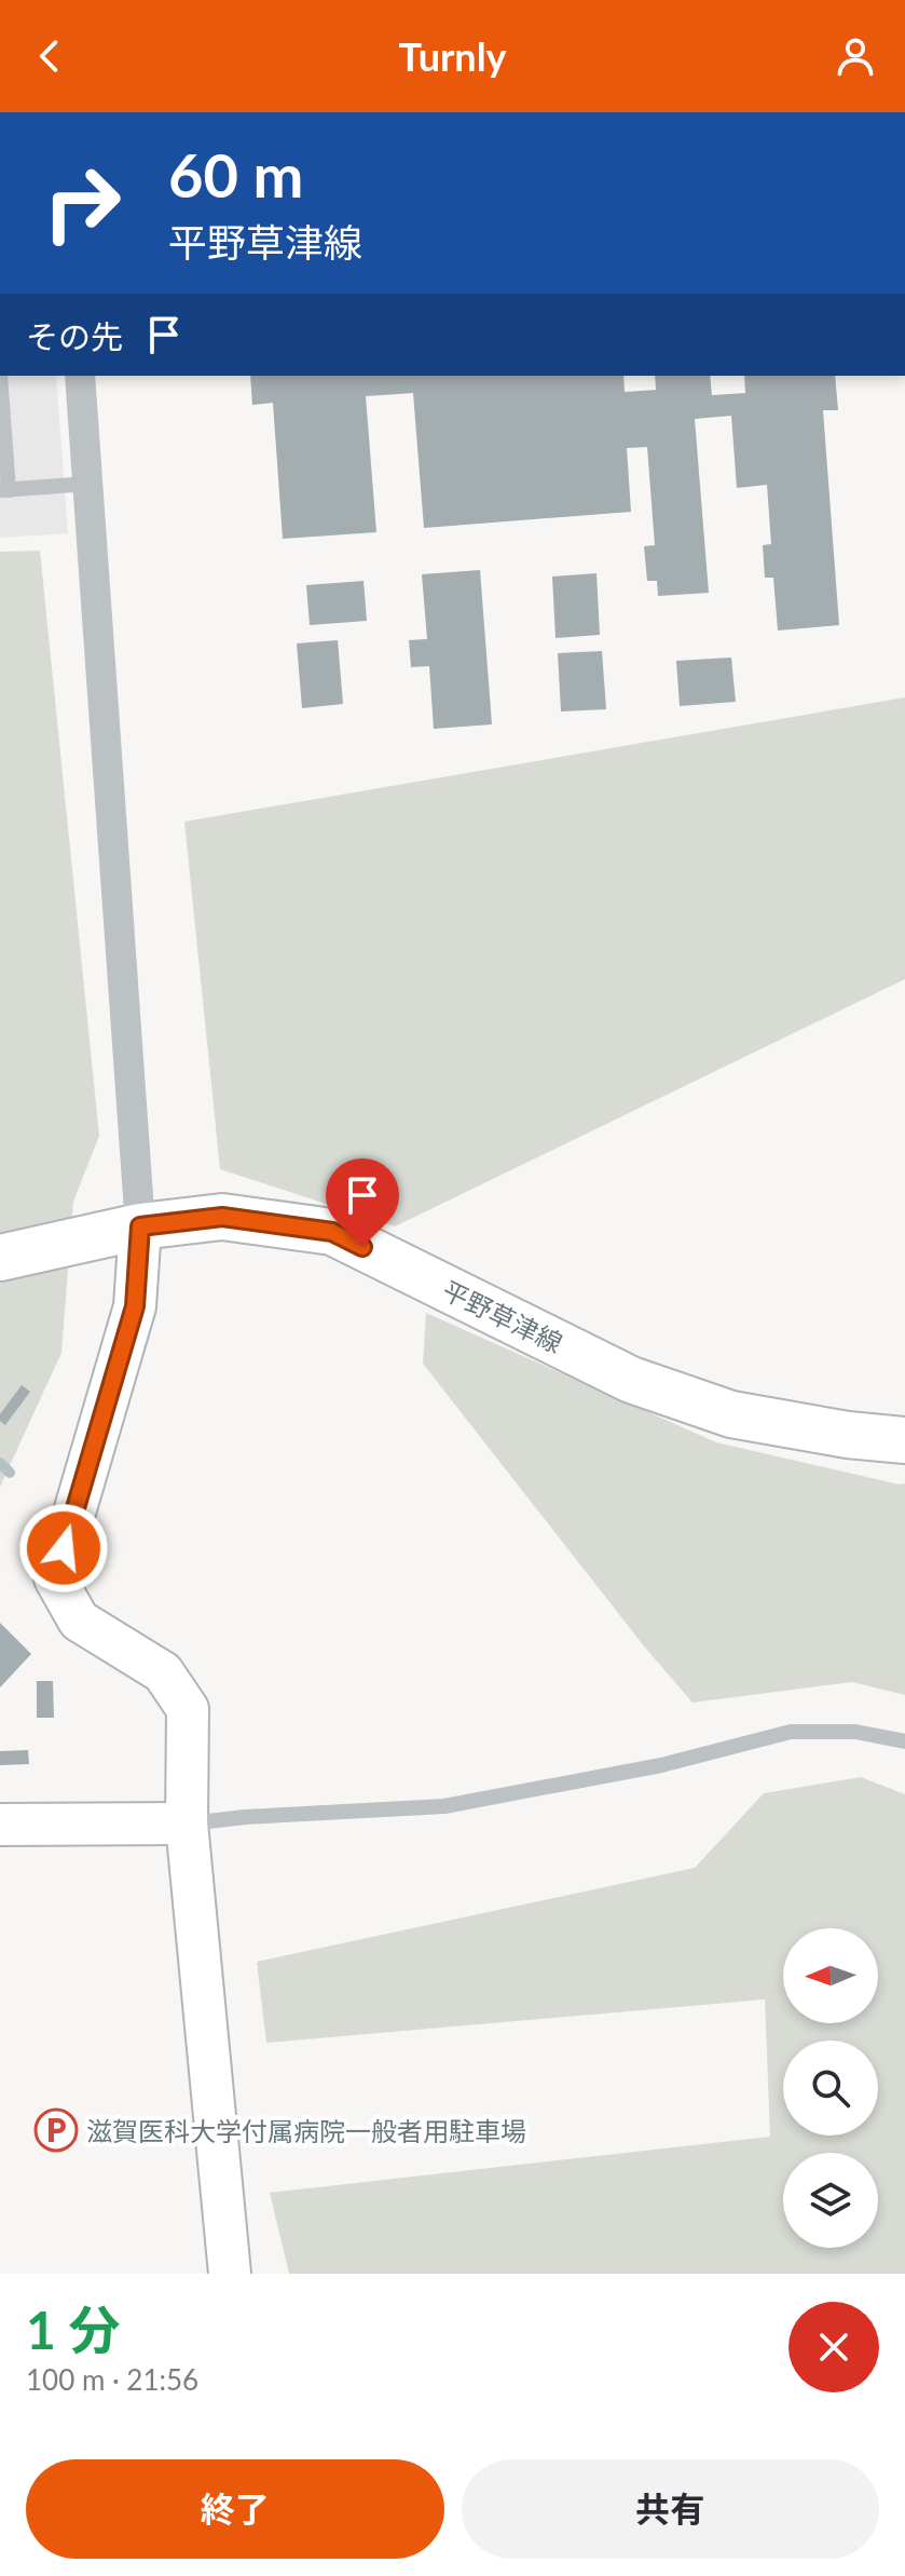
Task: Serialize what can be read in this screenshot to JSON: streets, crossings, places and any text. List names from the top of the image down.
{
  "streets": {
    "main road": ["平野草津線"]
  },
  "places": {
    "parking": ["滋賀医科大学付属病院一般者用駐車場"]
  },
  "north": "left",
  "page": {
    "header": "Turnly",
    "turn": ["60 m", "平野草津線"],
    "then": "その先",
    "heading": ["1 分", "100 m · 21:56"],
    "buttons": ["終了", "共有"]
  }
}
